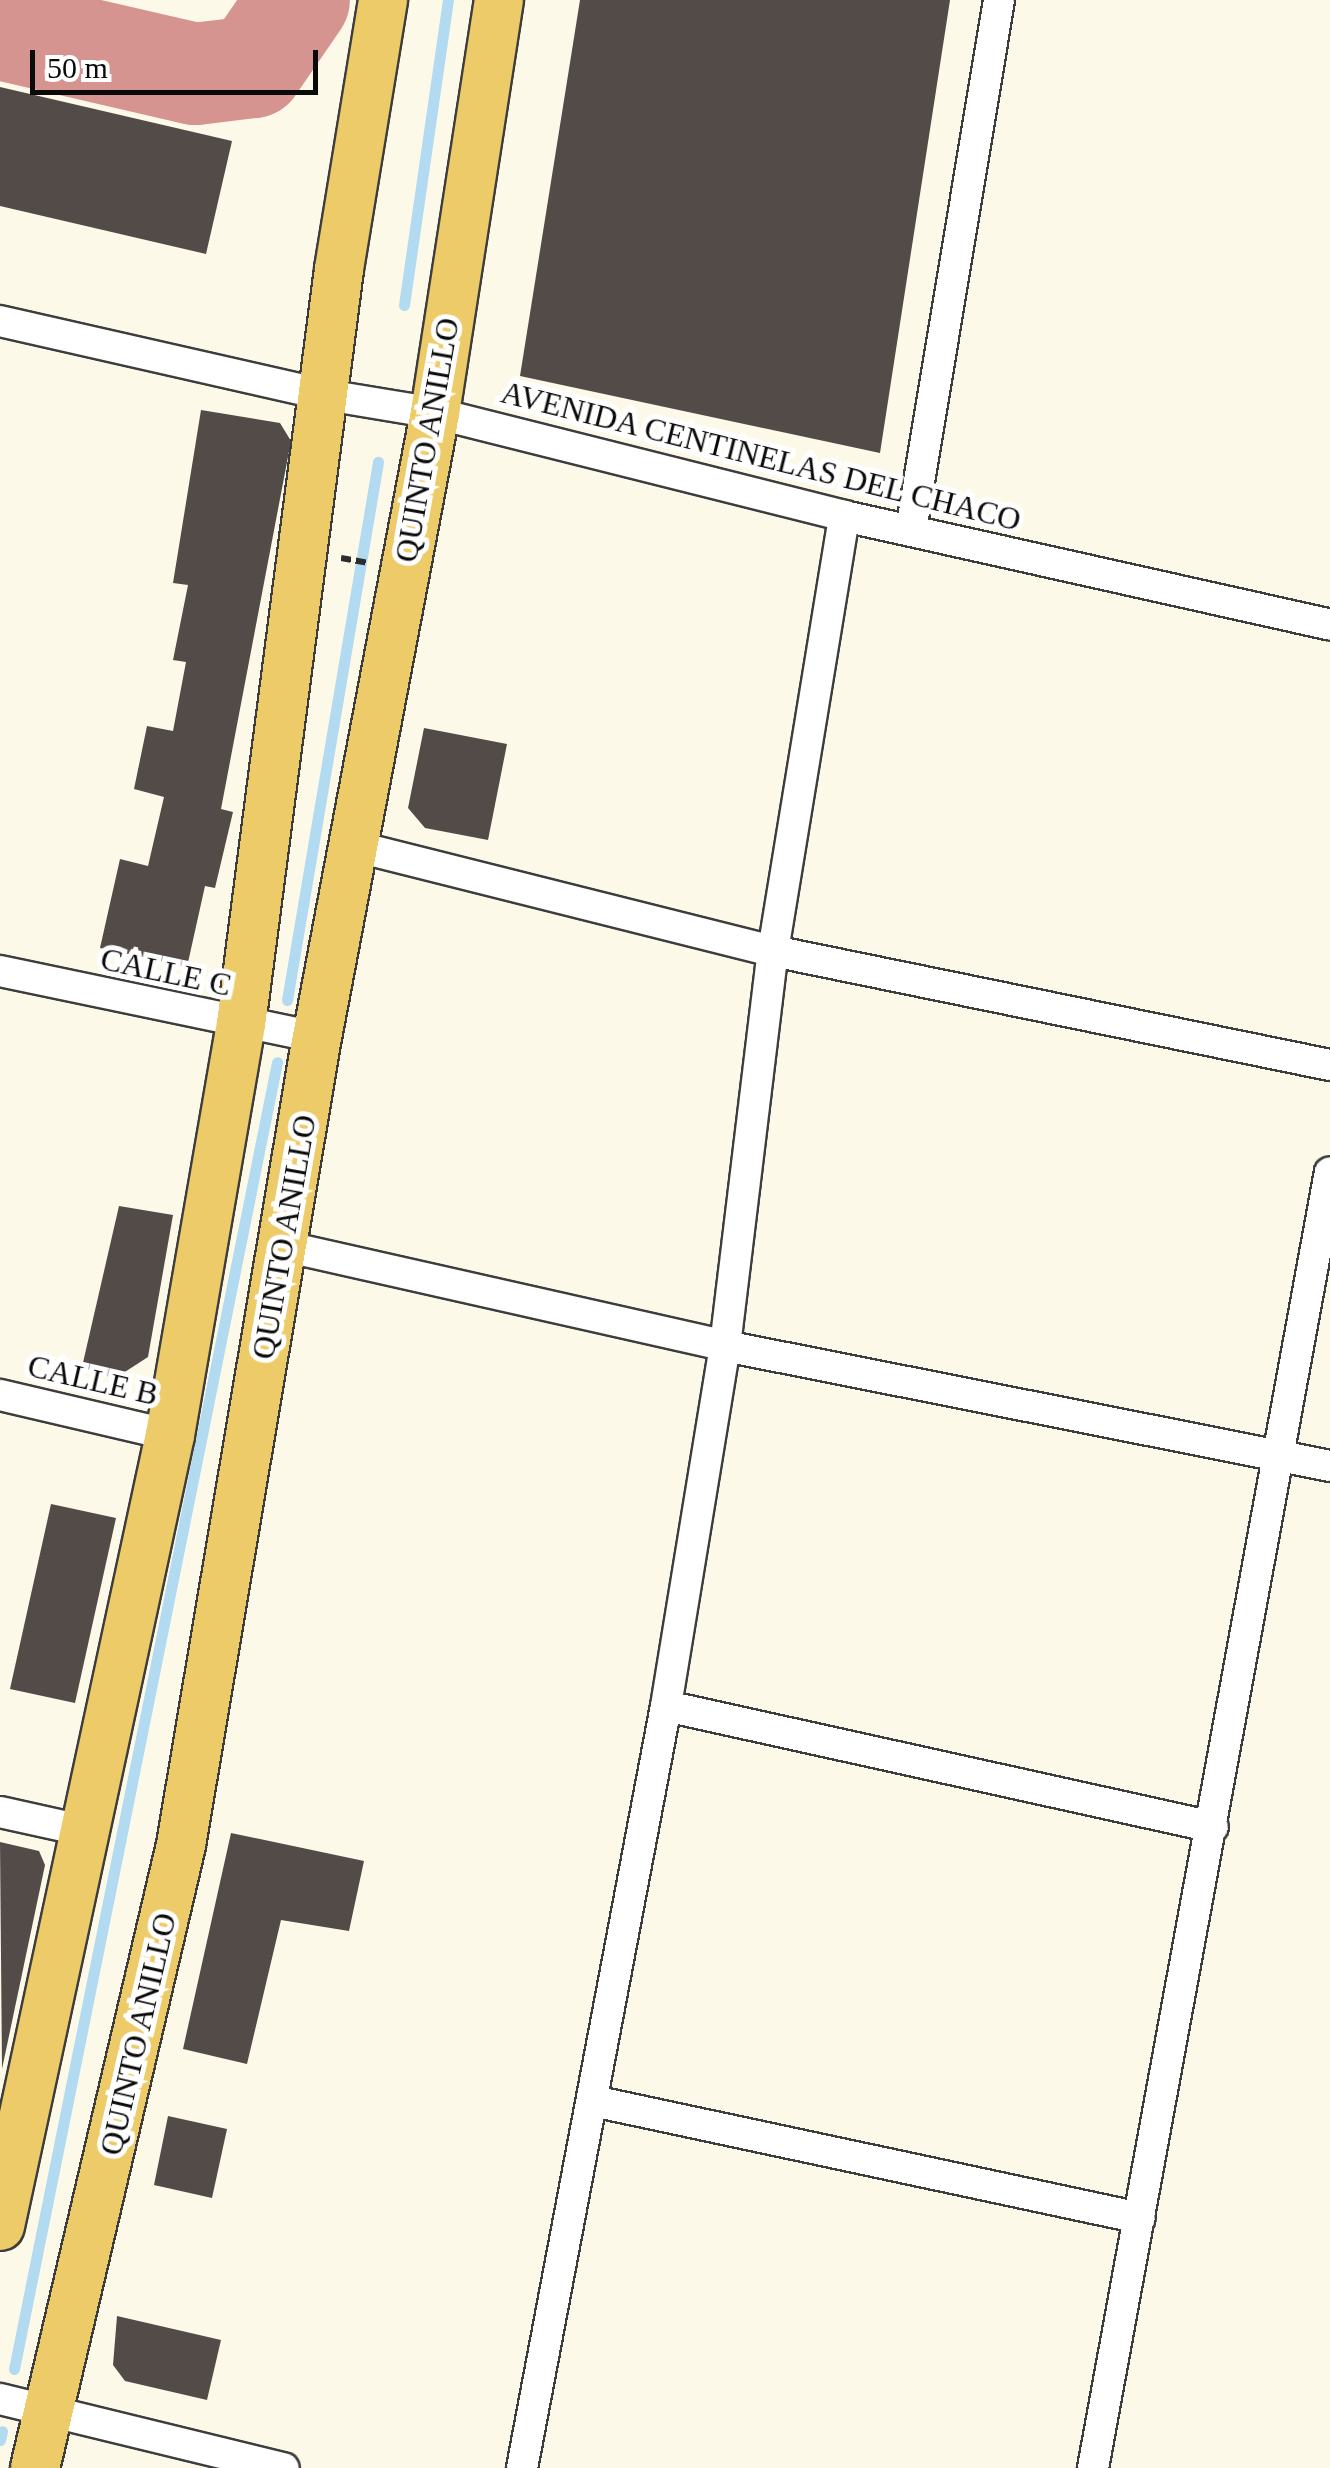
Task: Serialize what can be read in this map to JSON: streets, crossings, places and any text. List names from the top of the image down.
{
  "streets": {
    "main road": ["QUINTO ANILLO"],
    "street": ["AVENIDA CENTINELAS DEL CHACO", "CALLE C", "CALLE B"]
  },
  "crossings": [
    ["QUINTO ANILLO", "AVENIDA CENTINELAS DEL CHACO"],
    ["QUINTO ANILLO", "CALLE C"]
  ],
  "scale_bar": "50 m"
}
